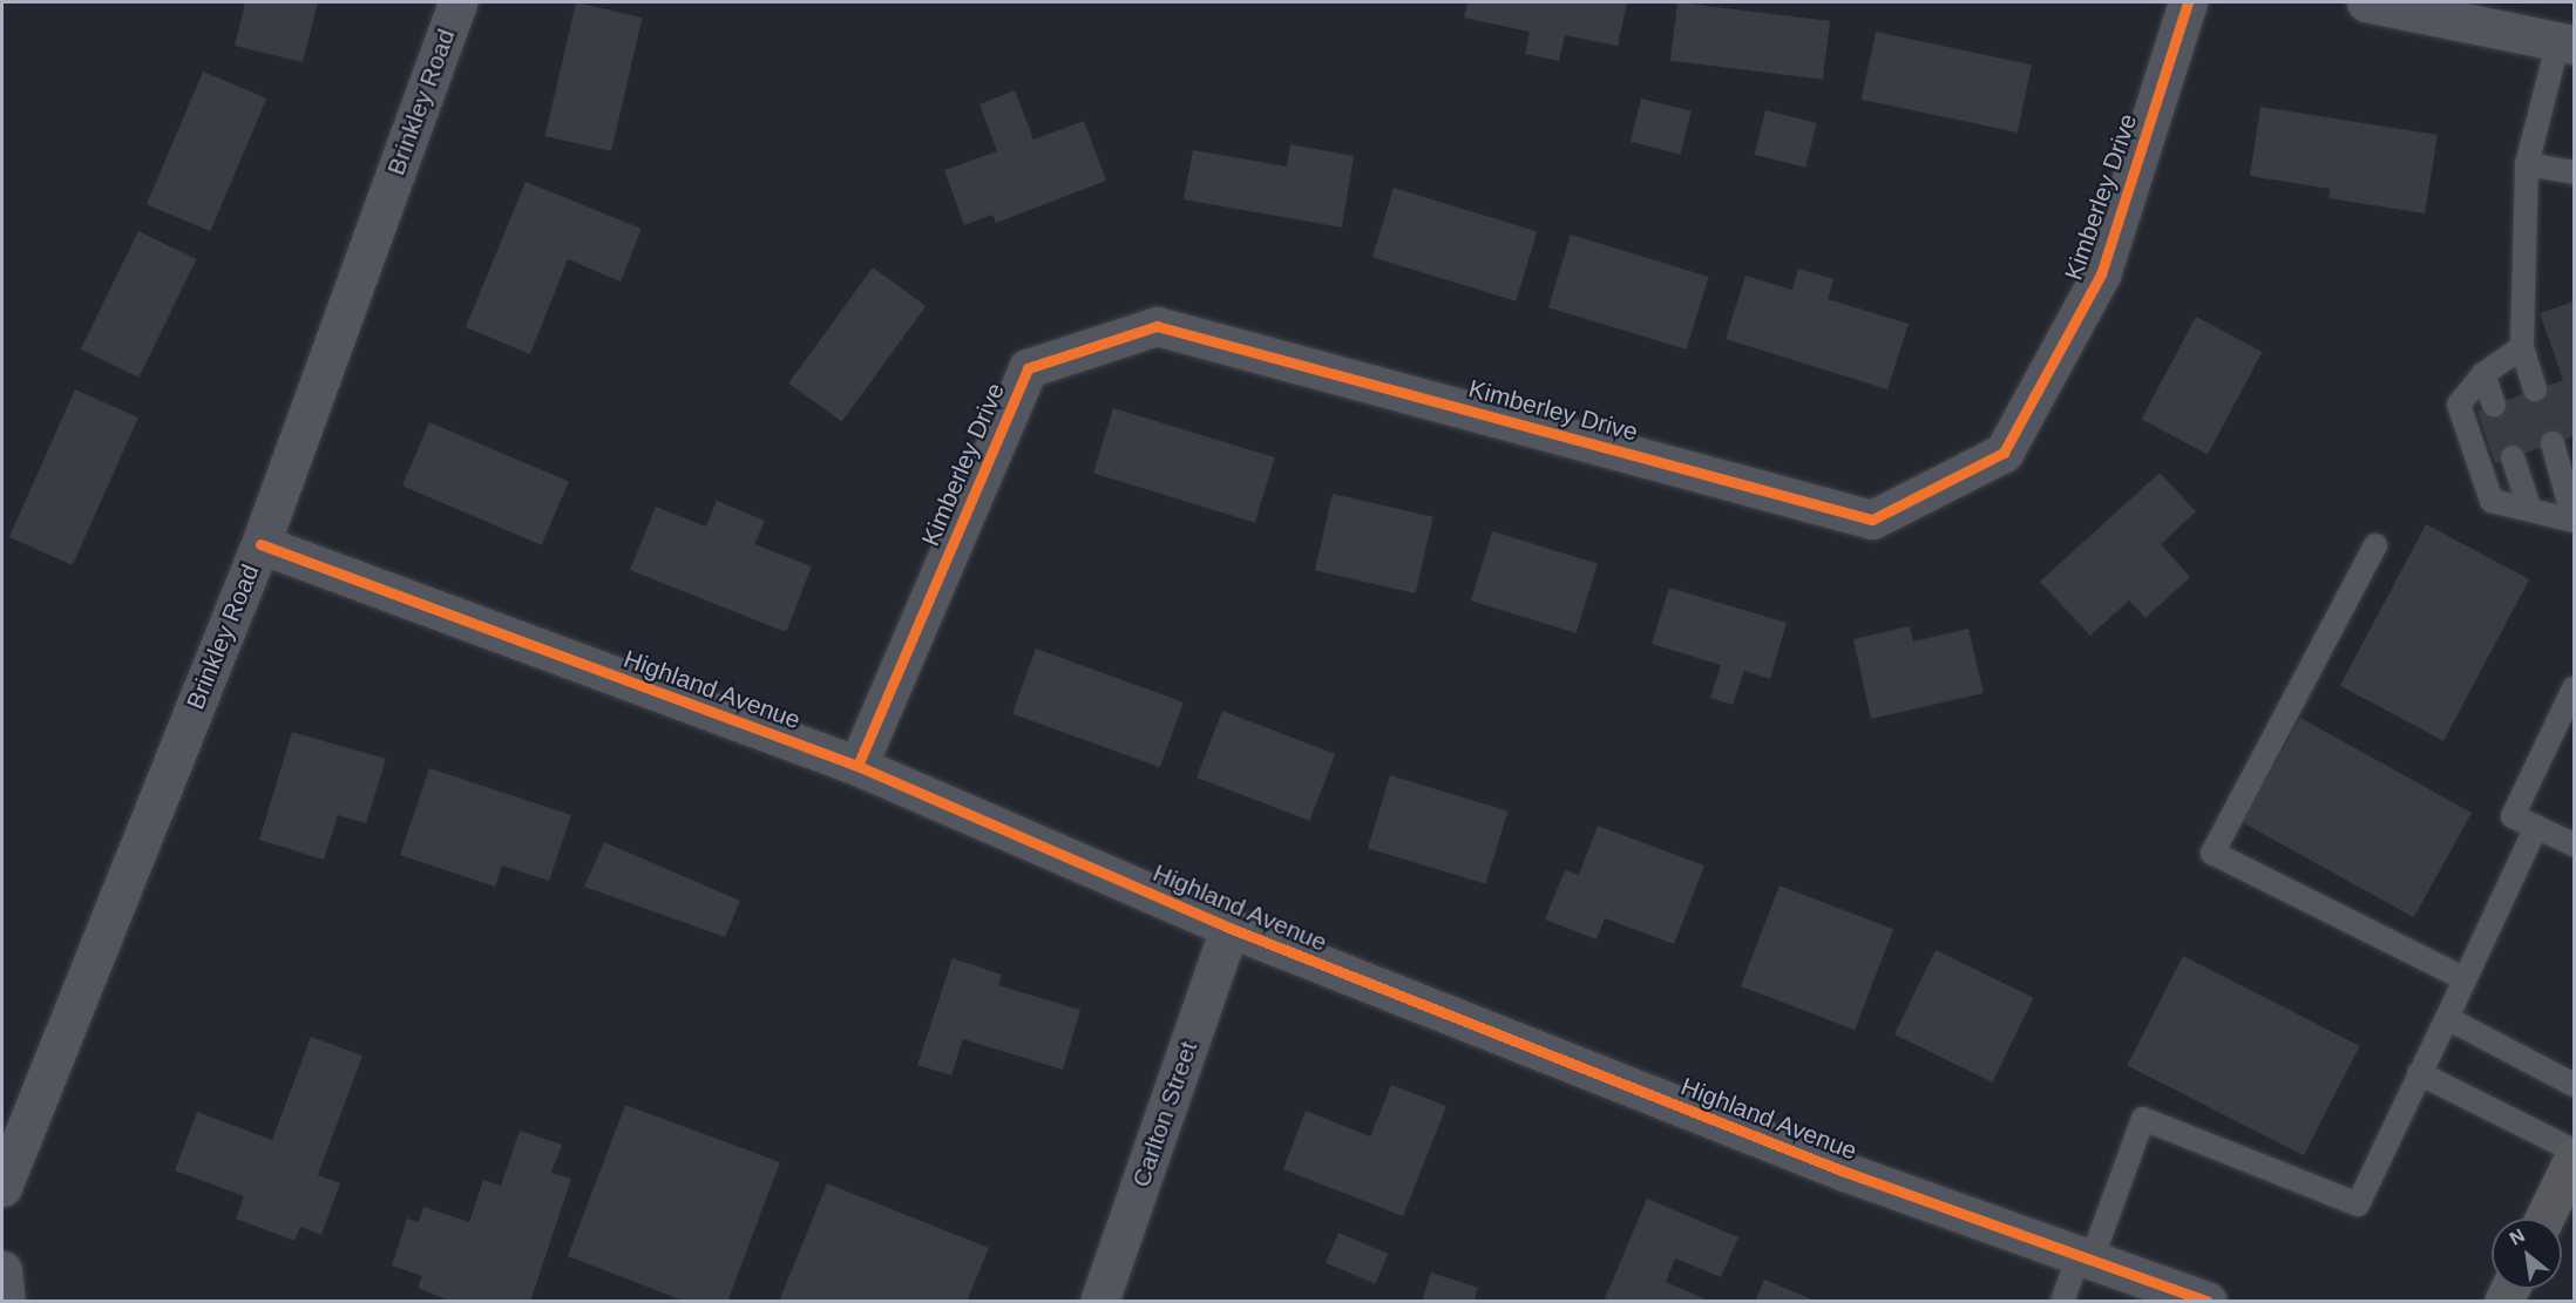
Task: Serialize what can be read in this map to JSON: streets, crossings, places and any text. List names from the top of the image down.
{
  "streets": {
    "street": [
      "Brinkley Road",
      "Kimberley Drive",
      "Highland Avenue",
      "Carlton Street"
    ]
  },
  "crossings": [
    ["Brinkley Road", "Highland Avenue"],
    ["Kimberley Drive", "Highland Avenue"],
    ["Highland Avenue", "Carlton Street"]
  ],
  "north": "top left"
}
